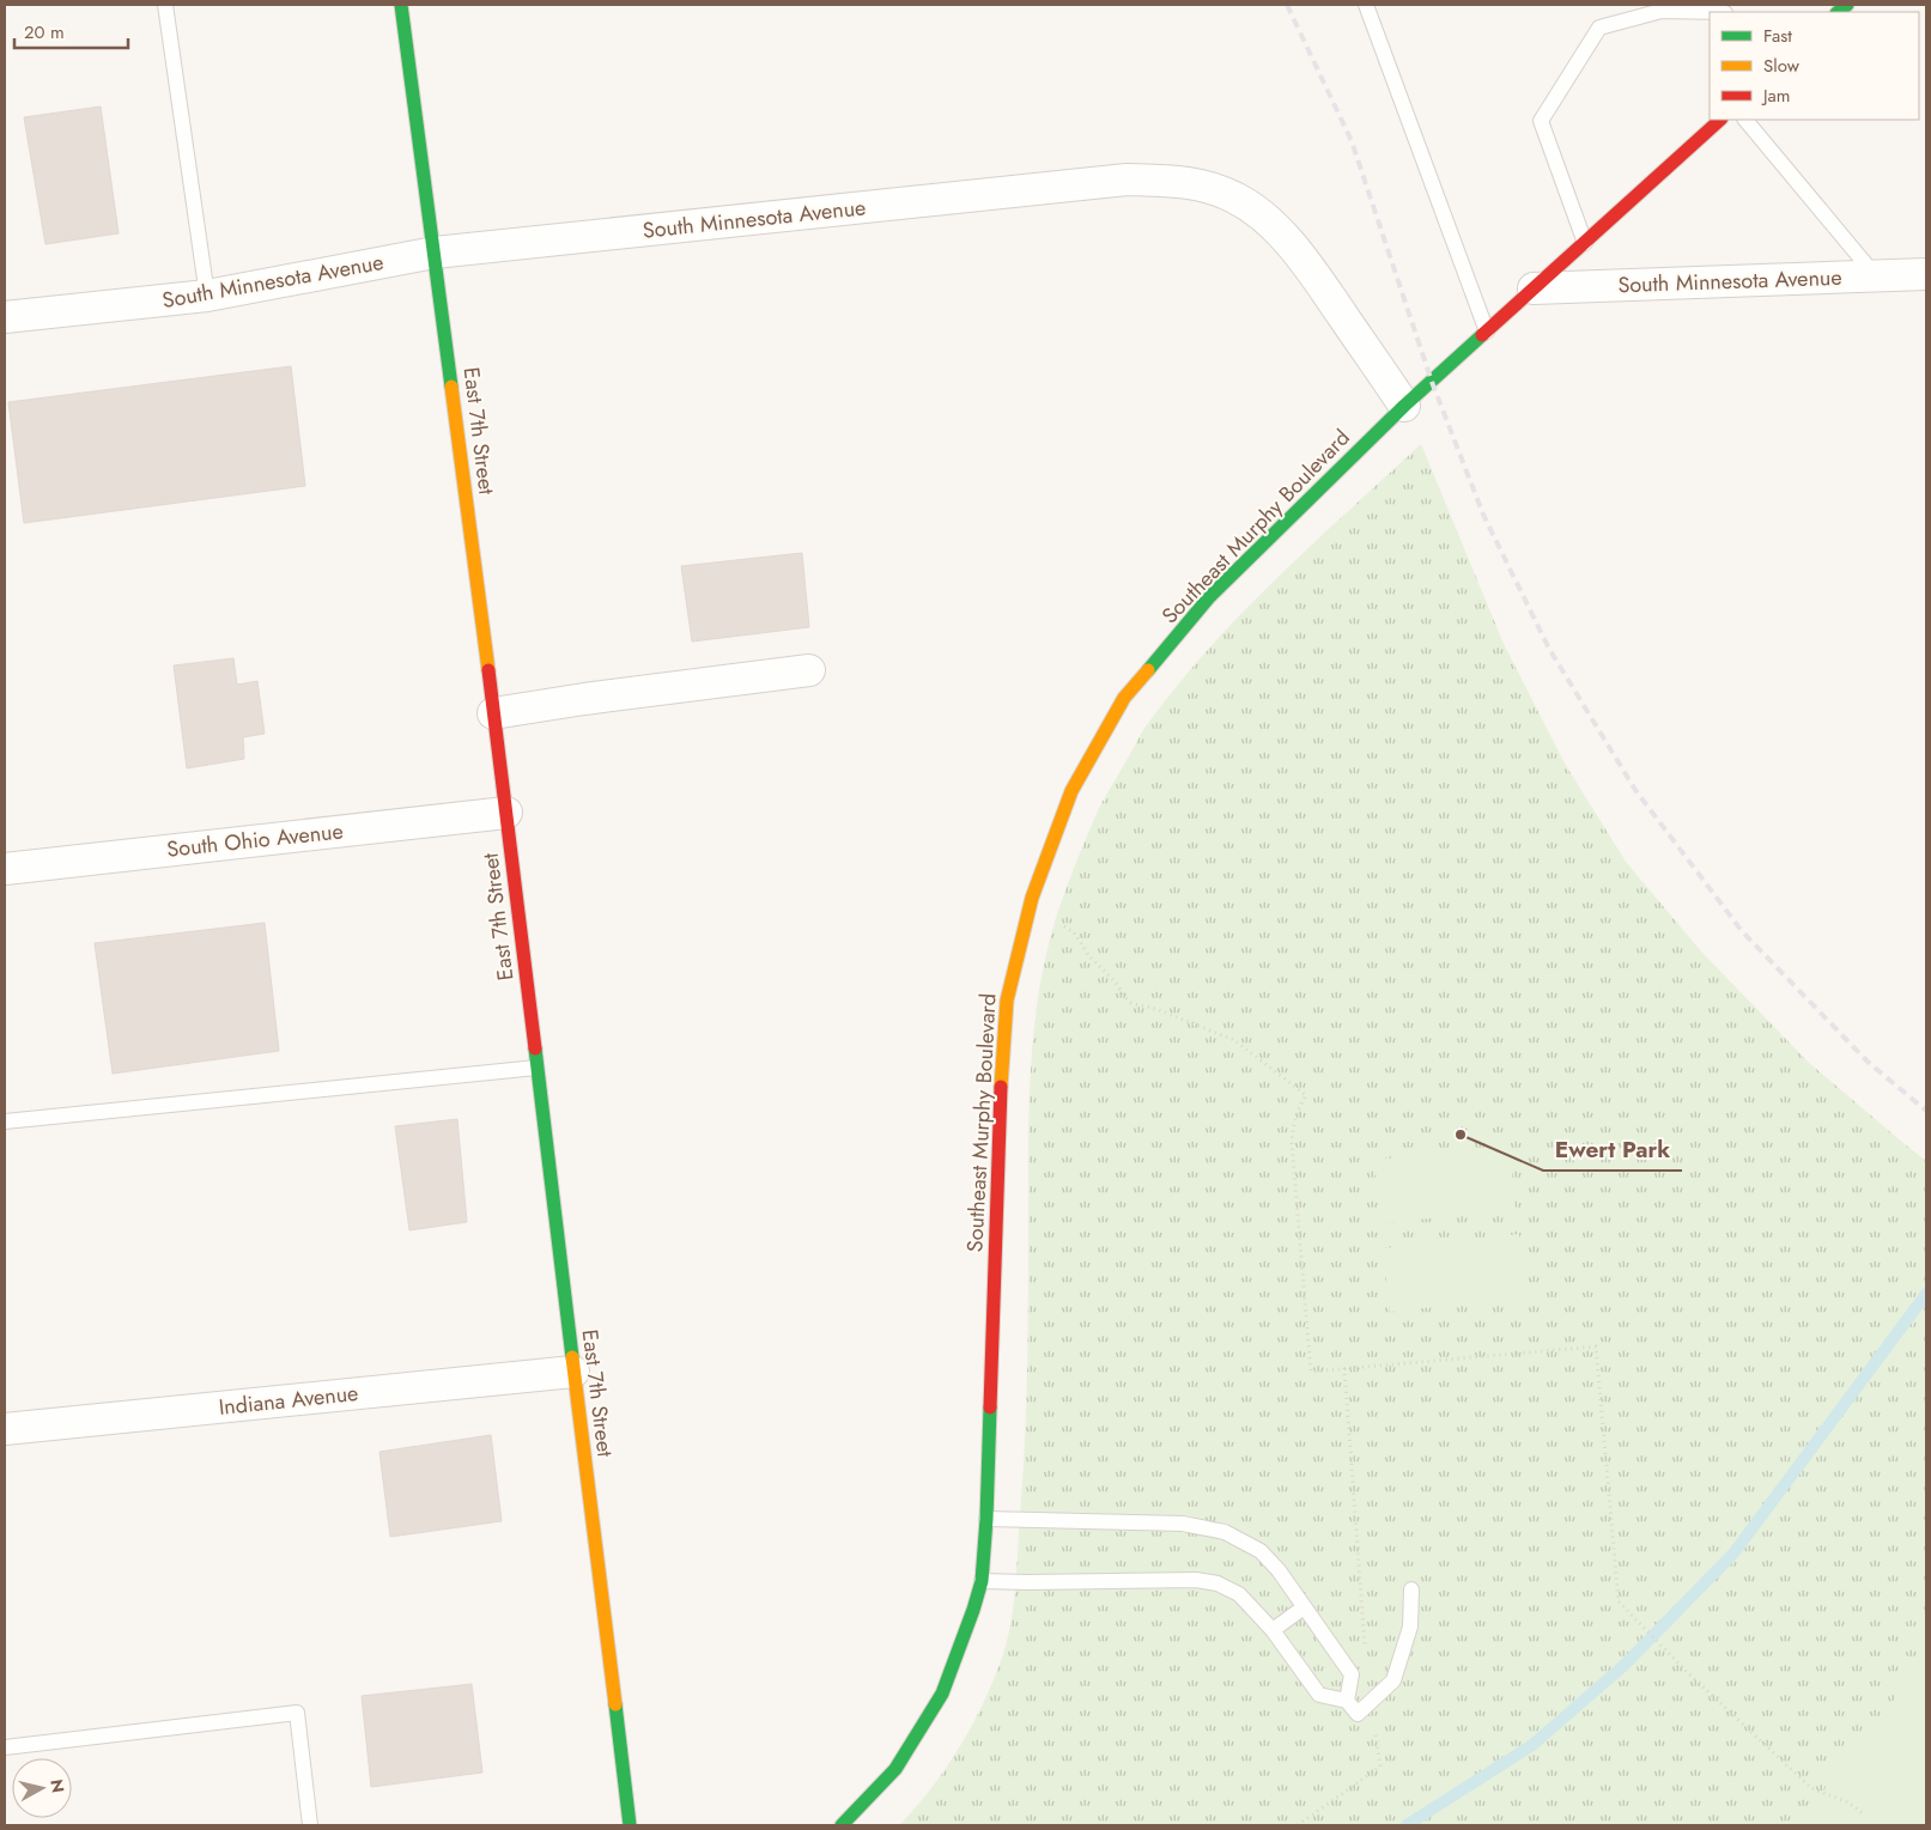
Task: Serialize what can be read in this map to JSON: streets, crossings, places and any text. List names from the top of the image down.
{
  "streets": {
    "street": [
      "South Minnesota Avenue",
      "East 7th Street",
      "Southeast Murphy Boulevard",
      "South Ohio Avenue",
      "Indiana Avenue"
    ]
  },
  "crossings": [
    ["South Minnesota Avenue", "East 7th Street"],
    ["South Minnesota Avenue", "Southeast Murphy Boulevard"],
    ["East 7th Street", "South Ohio Avenue"],
    ["East 7th Street", "Indiana Avenue"]
  ],
  "places": ["Ewert Park"],
  "legend": ["Fast", "Slow", "Jam"],
  "scale_bar": "20 m",
  "north": "right"
}
